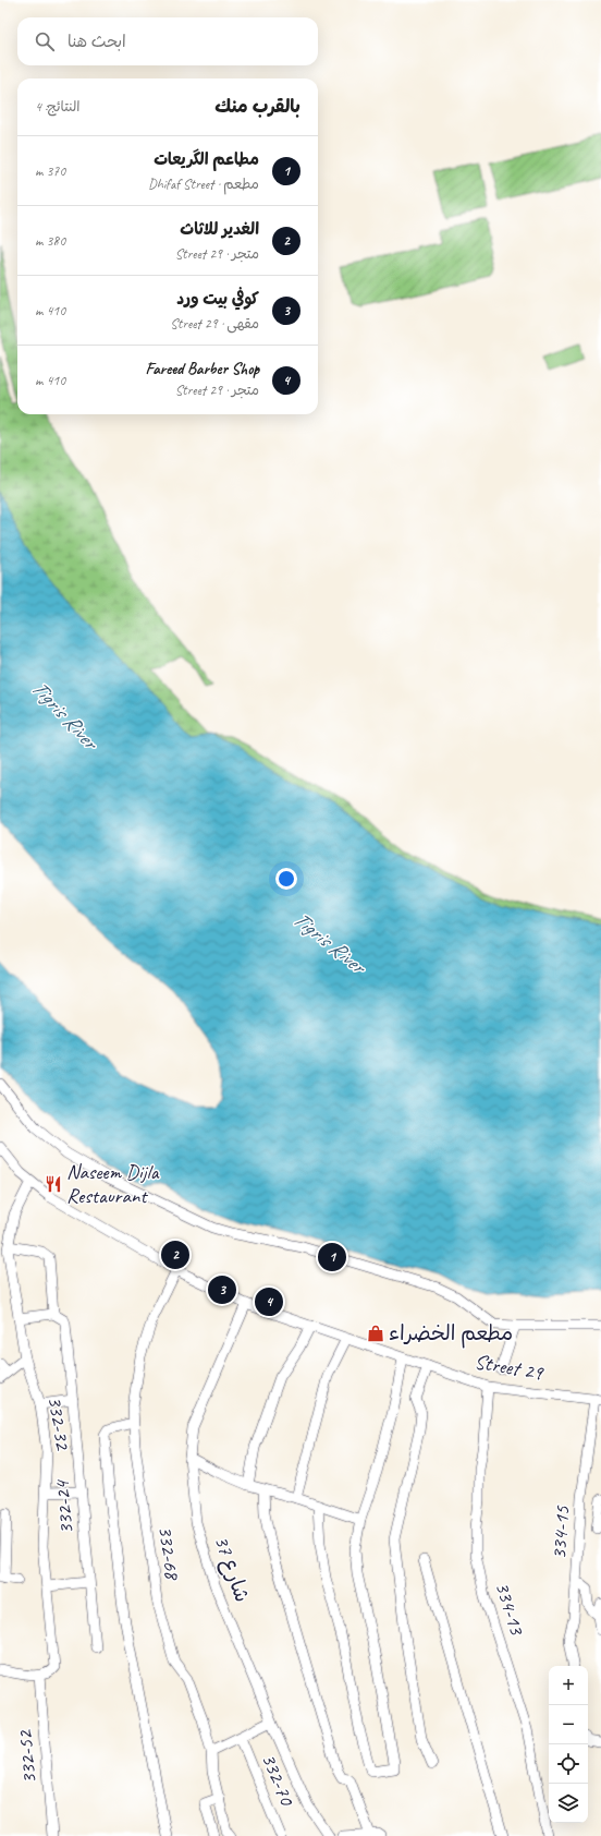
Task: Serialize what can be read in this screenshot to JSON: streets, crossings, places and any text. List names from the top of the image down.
{
  "streets": {
    "street": [
      "Street 29",
      "332-32",
      "332-24",
      "334-15",
      "332-68",
      "شارع 37",
      "334-13",
      "332-52",
      "332-70"
    ]
  },
  "crossings": [
    ["Street 29", "332-32"],
    ["Street 29", "334-15"],
    ["Street 29", "332-68"],
    ["Street 29", "شارع 37"],
    ["Street 29", "334-13"],
    ["332-32", "332-52"]
  ],
  "water": ["Tigris River"],
  "places": {
    "restaurant": ["Naseem Dijla Restaurant"],
    "shop": ["مطعم الخضراء"]
  },
  "page": {
    "search": "ابحث هنا",
    "heading": ["بالقرب منك", "النتائج: 4"],
    "list": [
      {
        "mark": "1",
        "name": "مطاعم الگريعات",
        "note": "مطعم · Dhifaf Street",
        "value": "370 m"
      },
      {
        "mark": "2",
        "name": "الغدير للاثاث",
        "note": "متجر · Street 29",
        "value": "380 m"
      },
      {
        "mark": "3",
        "name": "كوفي بيت ورد",
        "note": "مقهى · Street 29",
        "value": "410 m"
      },
      {
        "mark": "4",
        "name": "Fareed Barber Shop",
        "note": "متجر · Street 29",
        "value": "410 m"
      }
    ],
    "pins": [
      "2",
      "1",
      "3",
      "4"
    ],
    "map_buttons": ["+", "−"]
  }
}
